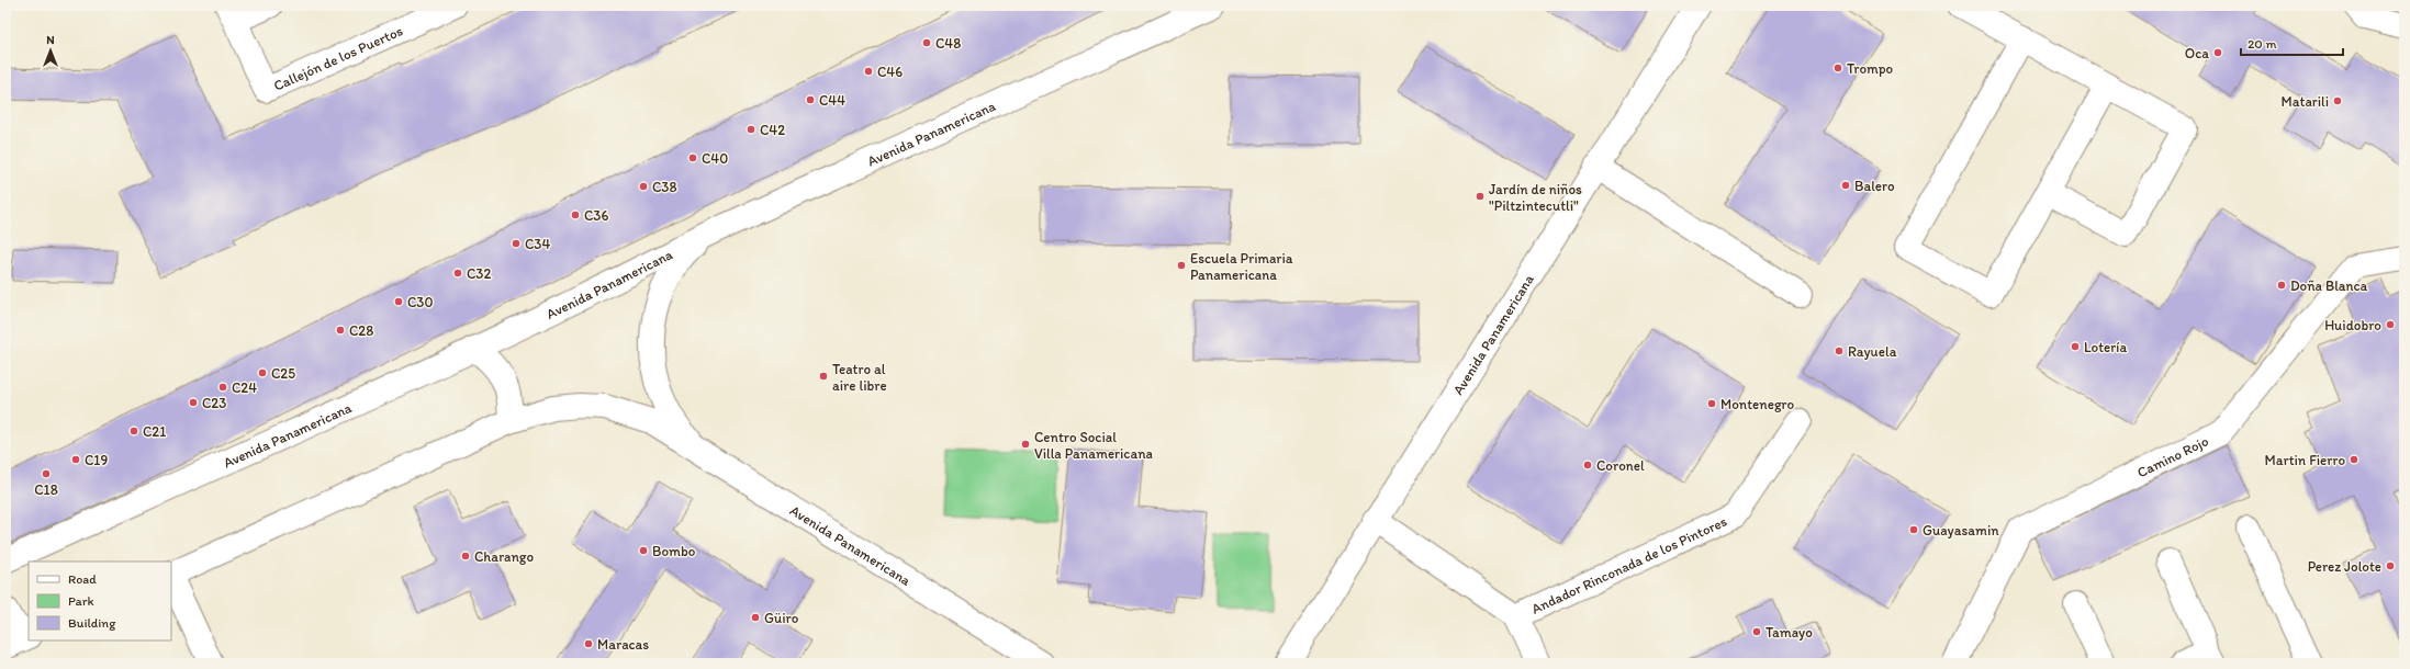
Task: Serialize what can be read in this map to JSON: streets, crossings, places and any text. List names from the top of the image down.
{
  "streets": {
    "street": [
      "Callejón de los Puertos",
      "Avenida Panamericana",
      "Camino Rojo",
      "Andador Rinconada de los Pintores"
    ]
  },
  "places": [
    "C48",
    "Oca",
    "Trompo",
    "C46",
    "C44",
    "Matarili",
    "C42",
    "C40",
    "Balero",
    "C38",
    "Jardín de niños \"Piltzintecutli\"",
    "C36",
    "C34",
    "Escuela Primaria Panamericana",
    "C32",
    "Doña Blanca",
    "C30",
    "Huidobro",
    "C28",
    "Lotería",
    "Rayuela",
    "C25",
    "Teatro al aire libre",
    "C24",
    "C23",
    "Montenegro",
    "C21",
    "Centro Social Villa Panamericana",
    "C19",
    "Martin Fierro",
    "Coronel",
    "C18",
    "Guayasamin",
    "Bombo",
    "Charango",
    "Perez Jolote",
    "Güiro",
    "Tamayo",
    "Maracas"
  ],
  "legend": ["Road", "Park", "Building"],
  "scale_bar": "20 m",
  "north": "top"
}
